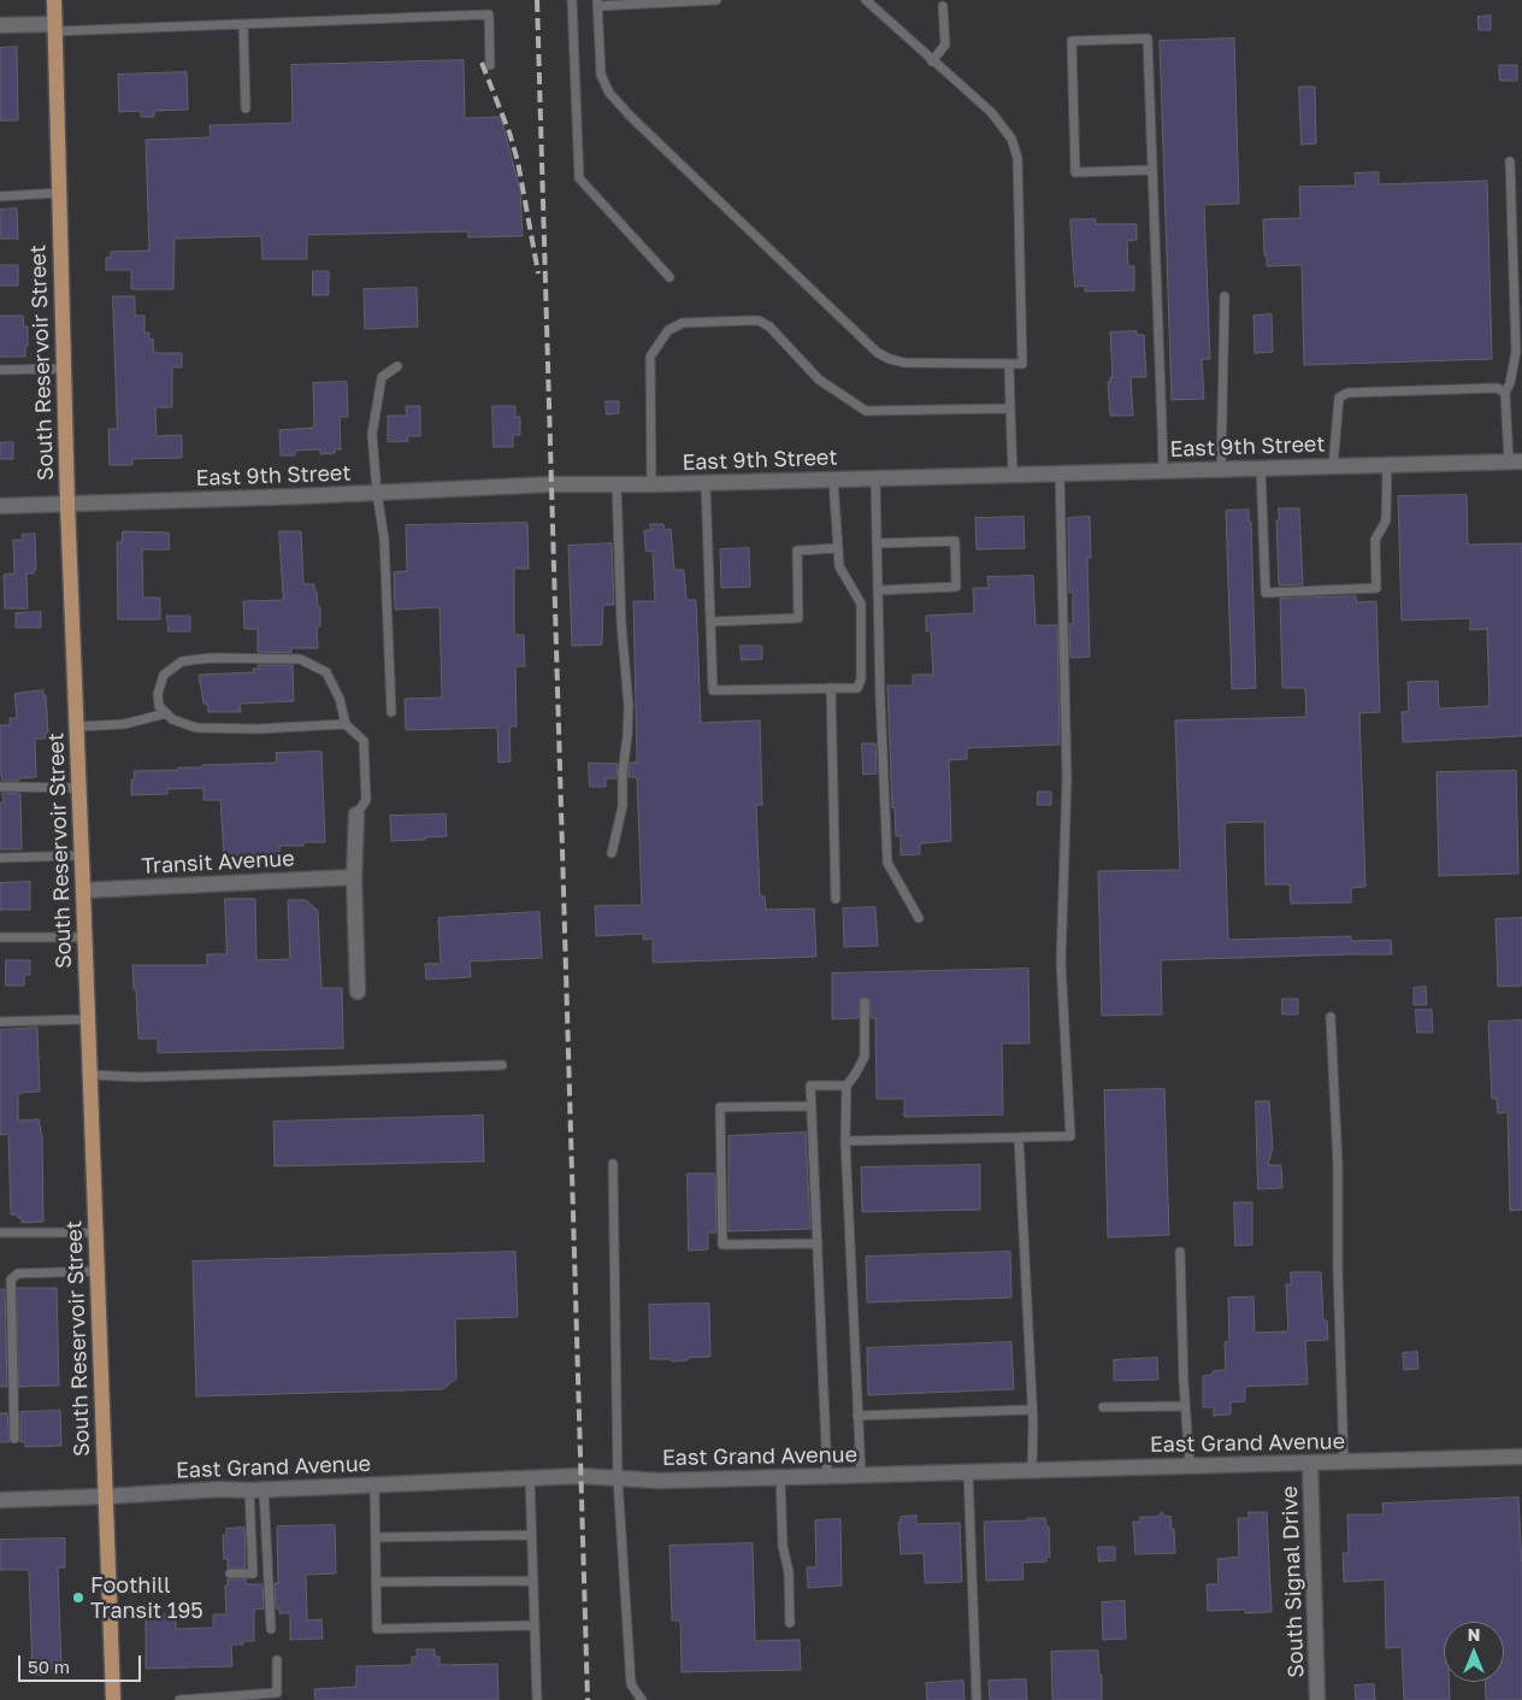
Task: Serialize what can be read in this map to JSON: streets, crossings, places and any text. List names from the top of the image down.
{
  "streets": {
    "main road": ["South Reservoir Street"],
    "street": [
      "East 9th Street",
      "Transit Avenue",
      "East Grand Avenue",
      "South Signal Drive"
    ]
  },
  "crossings": [
    ["South Reservoir Street", "East 9th Street"],
    ["South Reservoir Street", "Transit Avenue"],
    ["South Reservoir Street", "East Grand Avenue"],
    ["East Grand Avenue", "South Signal Drive"]
  ],
  "places": ["Foothill Transit 195"],
  "scale_bar": "50 m",
  "north": "top"
}
